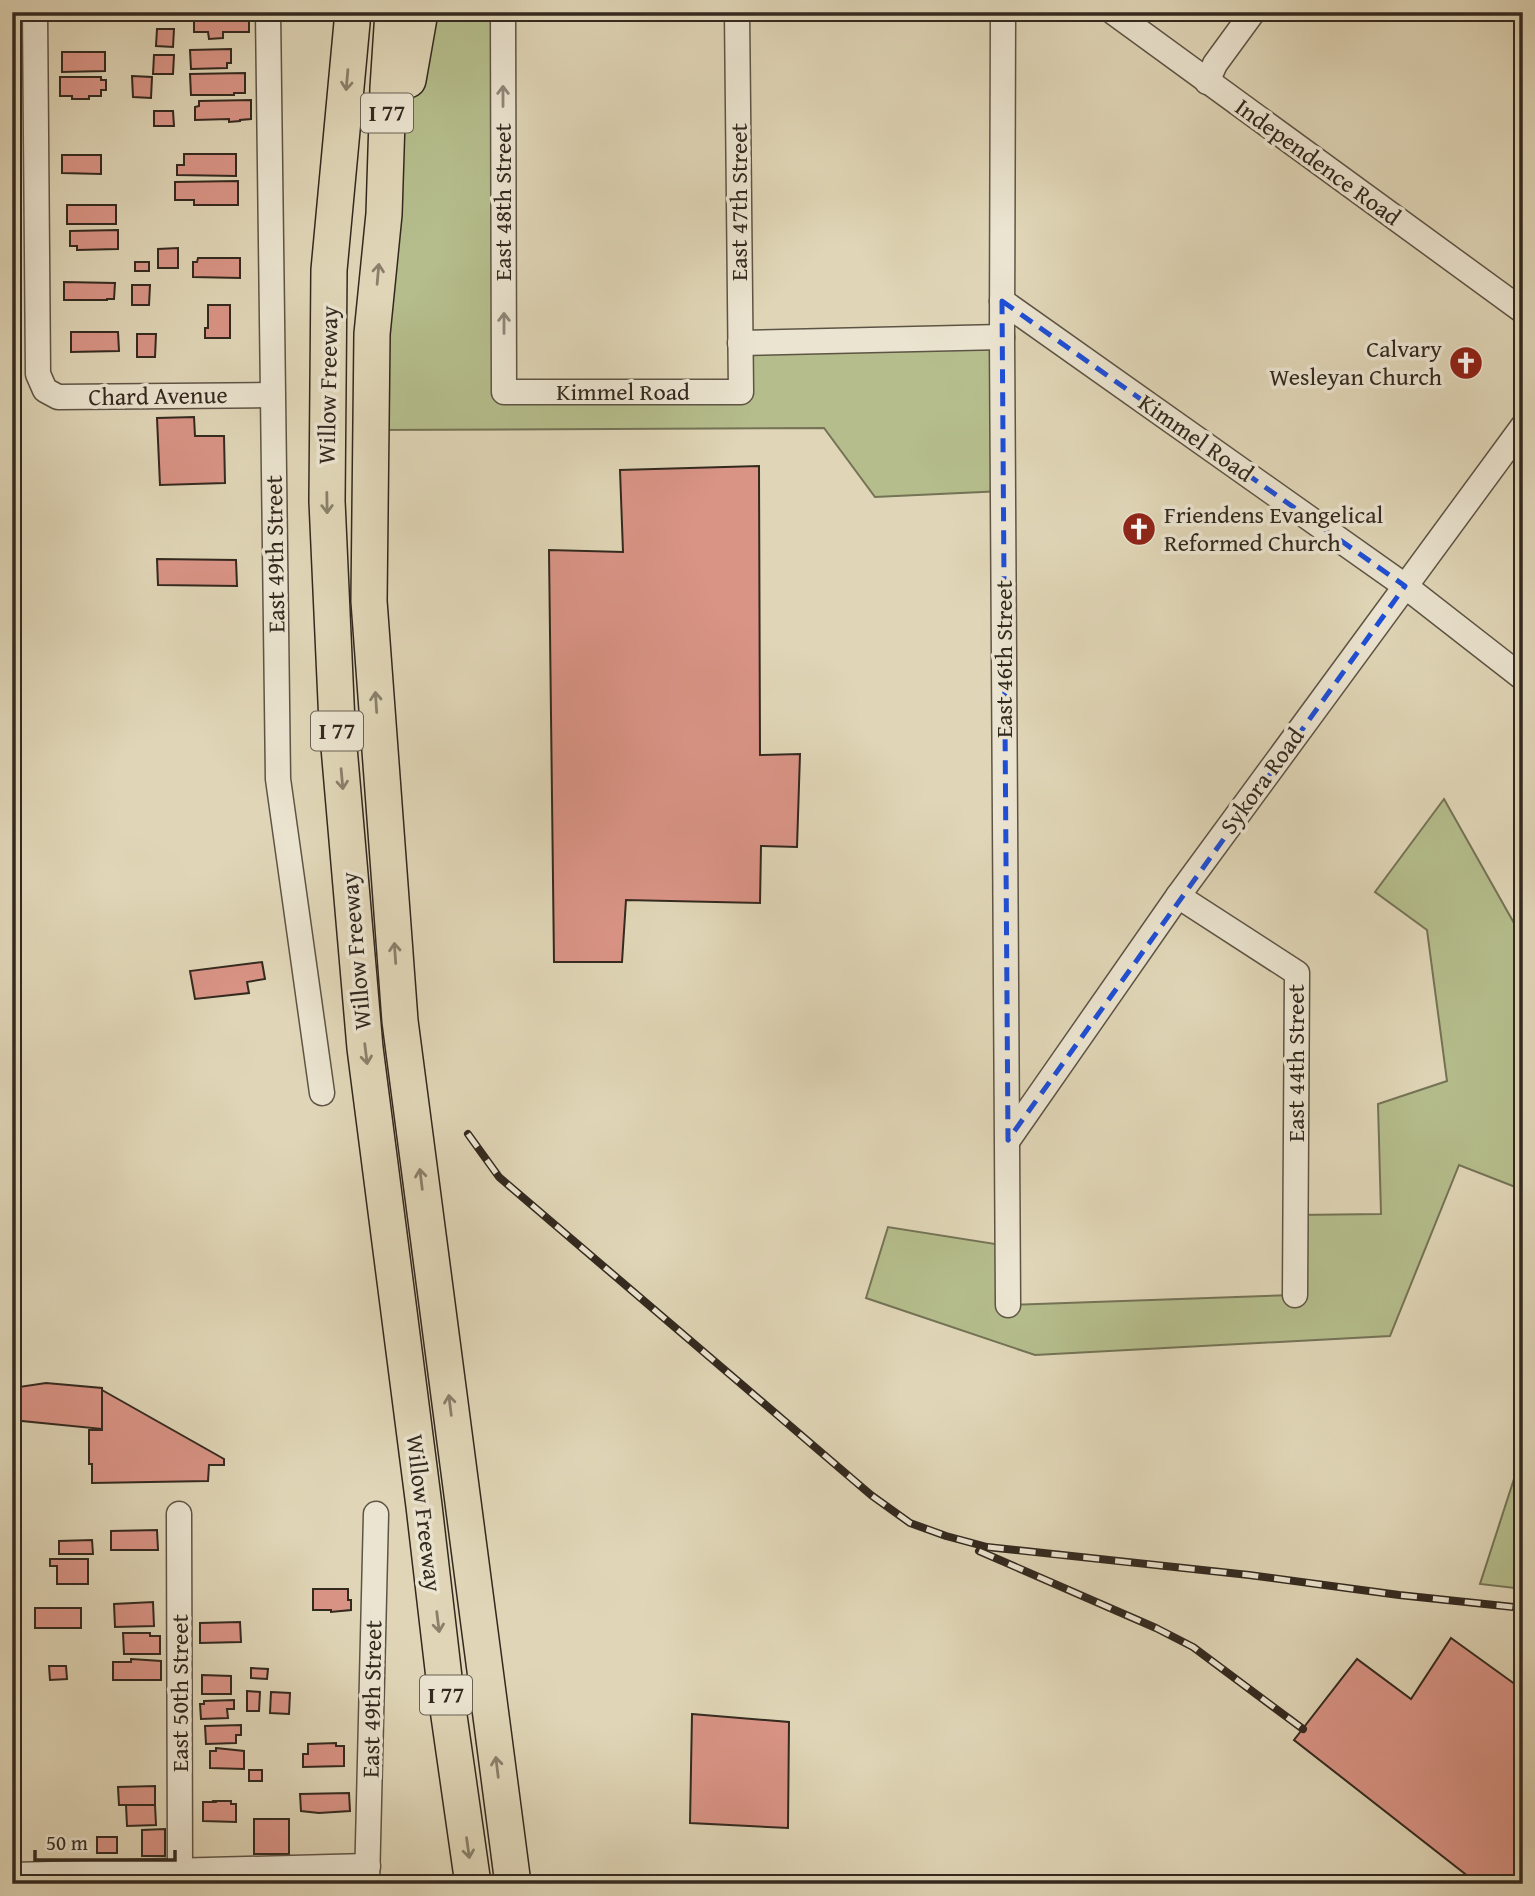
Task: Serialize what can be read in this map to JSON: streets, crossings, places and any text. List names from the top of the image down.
{
  "streets": {
    "highway": ["I 77", "Willow Freeway"],
    "street": [
      "Independence Road",
      "East 48th Street",
      "East 47th Street",
      "Kimmel Road",
      "Chard Avenue",
      "East 49th Street",
      "East 46th Street",
      "Sykora Road",
      "East 44th Street",
      "East 50th Street"
    ]
  },
  "crossings": [
    ["East 48th Street", "Kimmel Road"],
    ["East 47th Street", "Kimmel Road"],
    ["Kimmel Road", "East 46th Street"],
    ["Kimmel Road", "Sykora Road"],
    ["Chard Avenue", "East 49th Street"],
    ["East 46th Street", "Sykora Road"],
    ["Sykora Road", "East 44th Street"]
  ],
  "one_way": ["East 48th Street"],
  "places": {
    "church": ["Calvary Wesleyan Church", "Friendens Evangelical Reformed Church"]
  },
  "scale_bar": "50 m"
}
